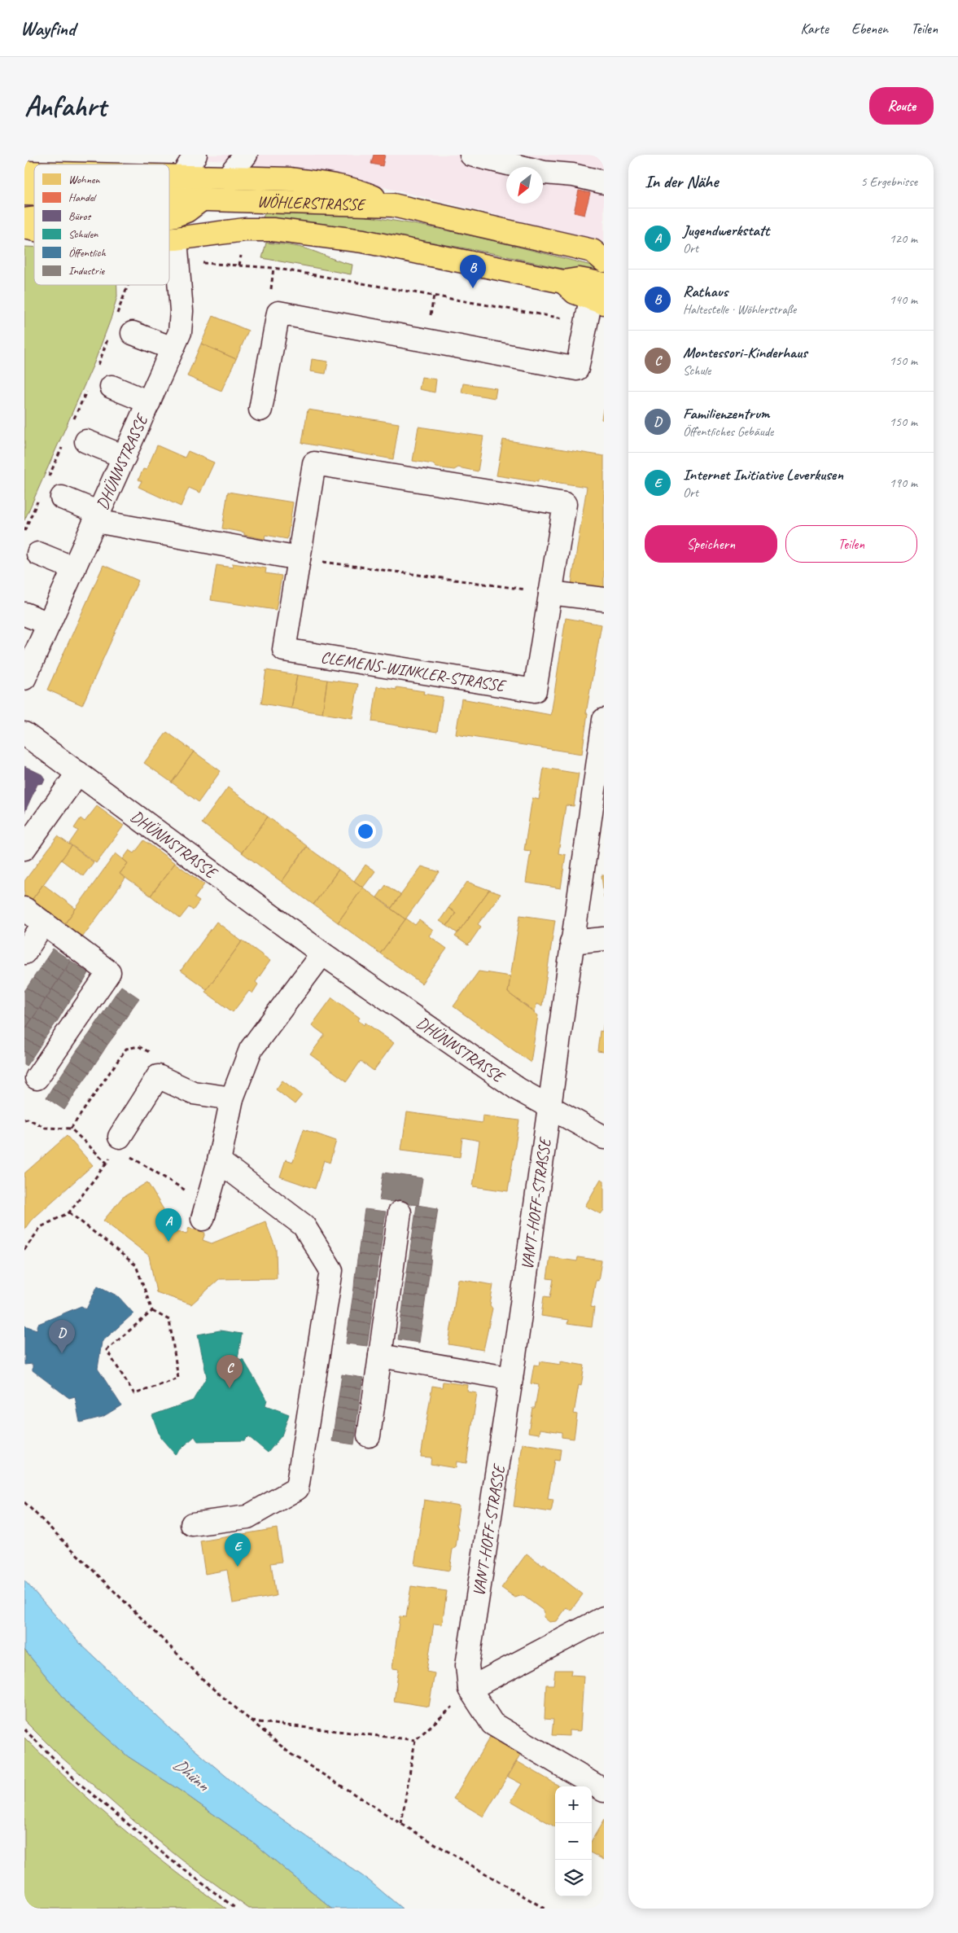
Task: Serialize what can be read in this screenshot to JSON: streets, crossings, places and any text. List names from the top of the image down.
{
  "streets": {
    "main road": ["WÖHLERSTRASSE"],
    "street": ["DHÜNNSTRASSE", "CLEMENS-WINKLER-STRASSE", "VAN'T-HOFF-STRASSE"]
  },
  "crossings": [
    ["WÖHLERSTRASSE", "DHÜNNSTRASSE"],
    ["DHÜNNSTRASSE", "VAN'T-HOFF-STRASSE"]
  ],
  "water": ["Dhünn"],
  "legend": [
    "Wohnen",
    "Handel",
    "Büros",
    "Schulen",
    "Öffentlich",
    "Industrie"
  ],
  "north": "bottom left",
  "page": {
    "header": "Wayfind",
    "nav": ["Karte", "Ebenen", "Teilen"],
    "buttons": [
      "Route",
      ["Speichern", "Teilen"]
    ],
    "title": "Anfahrt",
    "heading": ["In der Nähe", "5 Ergebnisse"],
    "list": [
      {
        "mark": "A",
        "name": "Jugendwerkstatt",
        "note": "Ort",
        "value": "120 m"
      },
      {
        "mark": "B",
        "name": "Rathaus",
        "note": "Haltestelle · Wöhlerstraße",
        "value": "140 m"
      },
      {
        "mark": "C",
        "name": "Montessori-Kinderhaus",
        "note": "Schule",
        "value": "150 m"
      },
      {
        "mark": "D",
        "name": "Familienzentrum",
        "note": "Öffentliches Gebäude",
        "value": "150 m"
      },
      {
        "mark": "E",
        "name": "Internet Initiative Leverkusen",
        "note": "Ort",
        "value": "190 m"
      }
    ],
    "pins": [
      "B",
      "A",
      "D",
      "C",
      "E"
    ],
    "map_buttons": ["+", "−"]
  }
}
